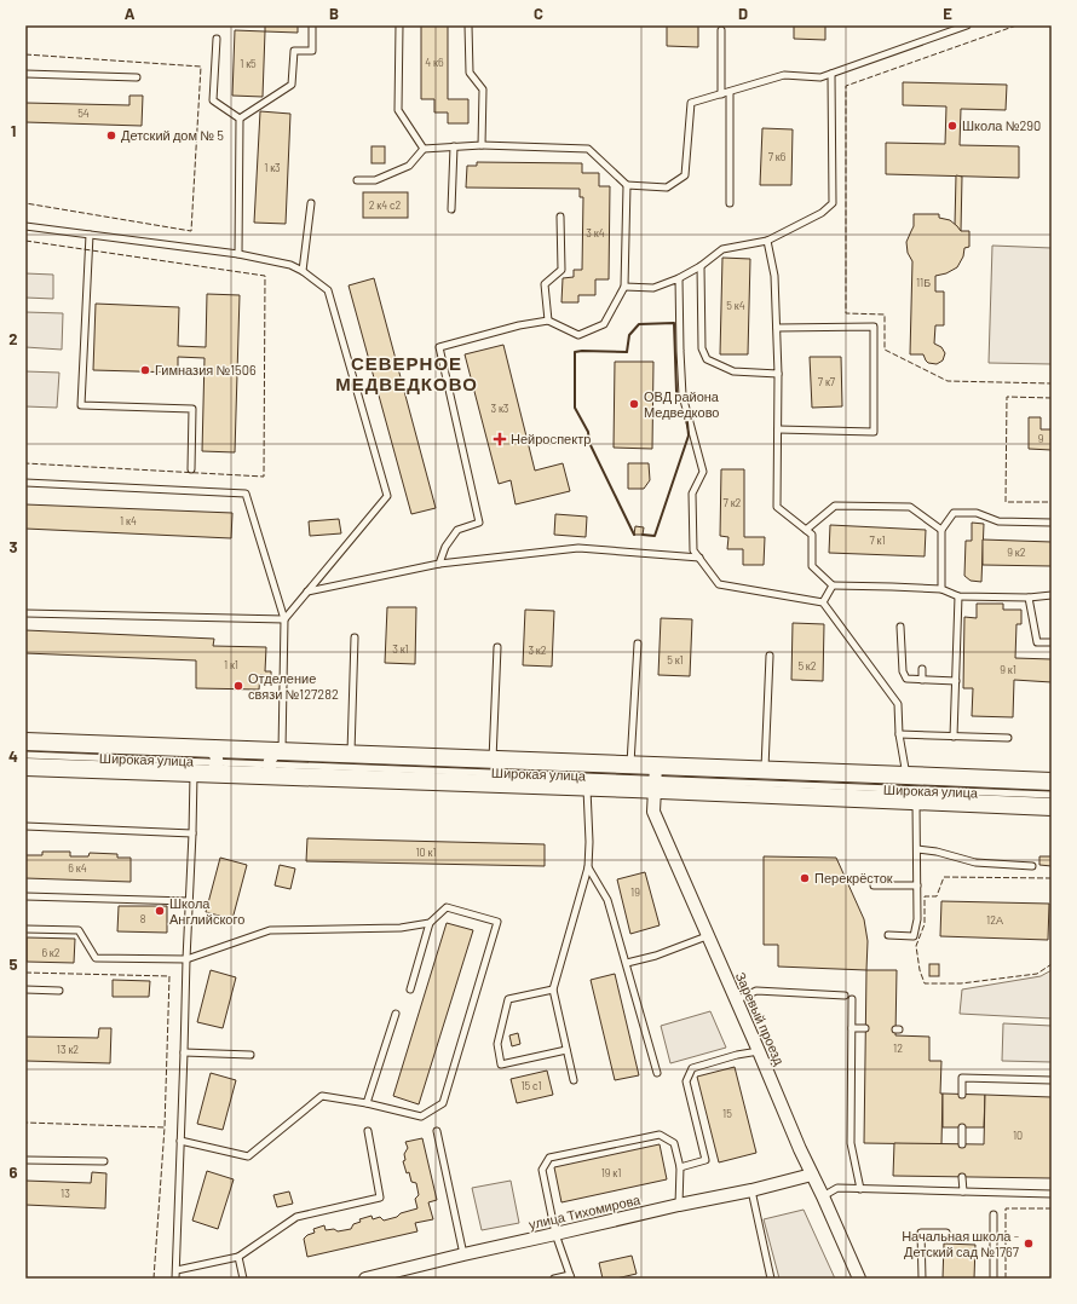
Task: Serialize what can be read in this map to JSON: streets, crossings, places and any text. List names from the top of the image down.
{
  "streets": {
    "main road": ["Широкая улица"],
    "street": ["Заревый проезд", "улица Тихомирова"]
  },
  "crossings": [
    ["Широкая улица", "Заревый проезд"],
    ["Заревый проезд", "улица Тихомирова"]
  ],
  "districts": ["СЕВЕРНОЕ МЕДВЕДКОВО"],
  "places": {
    "other": [
      "Школа №290",
      "Детский дом № 5",
      "Гимназия №1506",
      "ОВД района Медведково",
      "Отделение связи №127282",
      "Перекрёсток",
      "Школа Английского",
      "Начальная школа - Детский сад №1767"
    ],
    "health": ["Нейроcпектр"]
  },
  "house_numbers": [
    "4 к6",
    "1 к5",
    "54",
    "7 к6",
    "1 к3",
    "2 к4 с2",
    "3 к4",
    "11Б",
    "5 к4",
    "7 к7",
    "3 к3",
    "9",
    "7 к2",
    "1 к4",
    "7 к1",
    "9 к2",
    "3 к1",
    "3 к2",
    "5 к1",
    "1 к1",
    "5 к2",
    "9 к1",
    "10 к1",
    "6 к4",
    "19",
    "8",
    "12А",
    "6 к2",
    "12",
    "13 к2",
    "15 с1",
    "15",
    "10",
    "19 к1",
    "13"
  ],
  "grid": {
    "columns": [
      "A",
      "B",
      "C",
      "D",
      "E"
    ],
    "rows": [
      "1",
      "2",
      "3",
      "4",
      "5",
      "6"
    ]
  }
}
